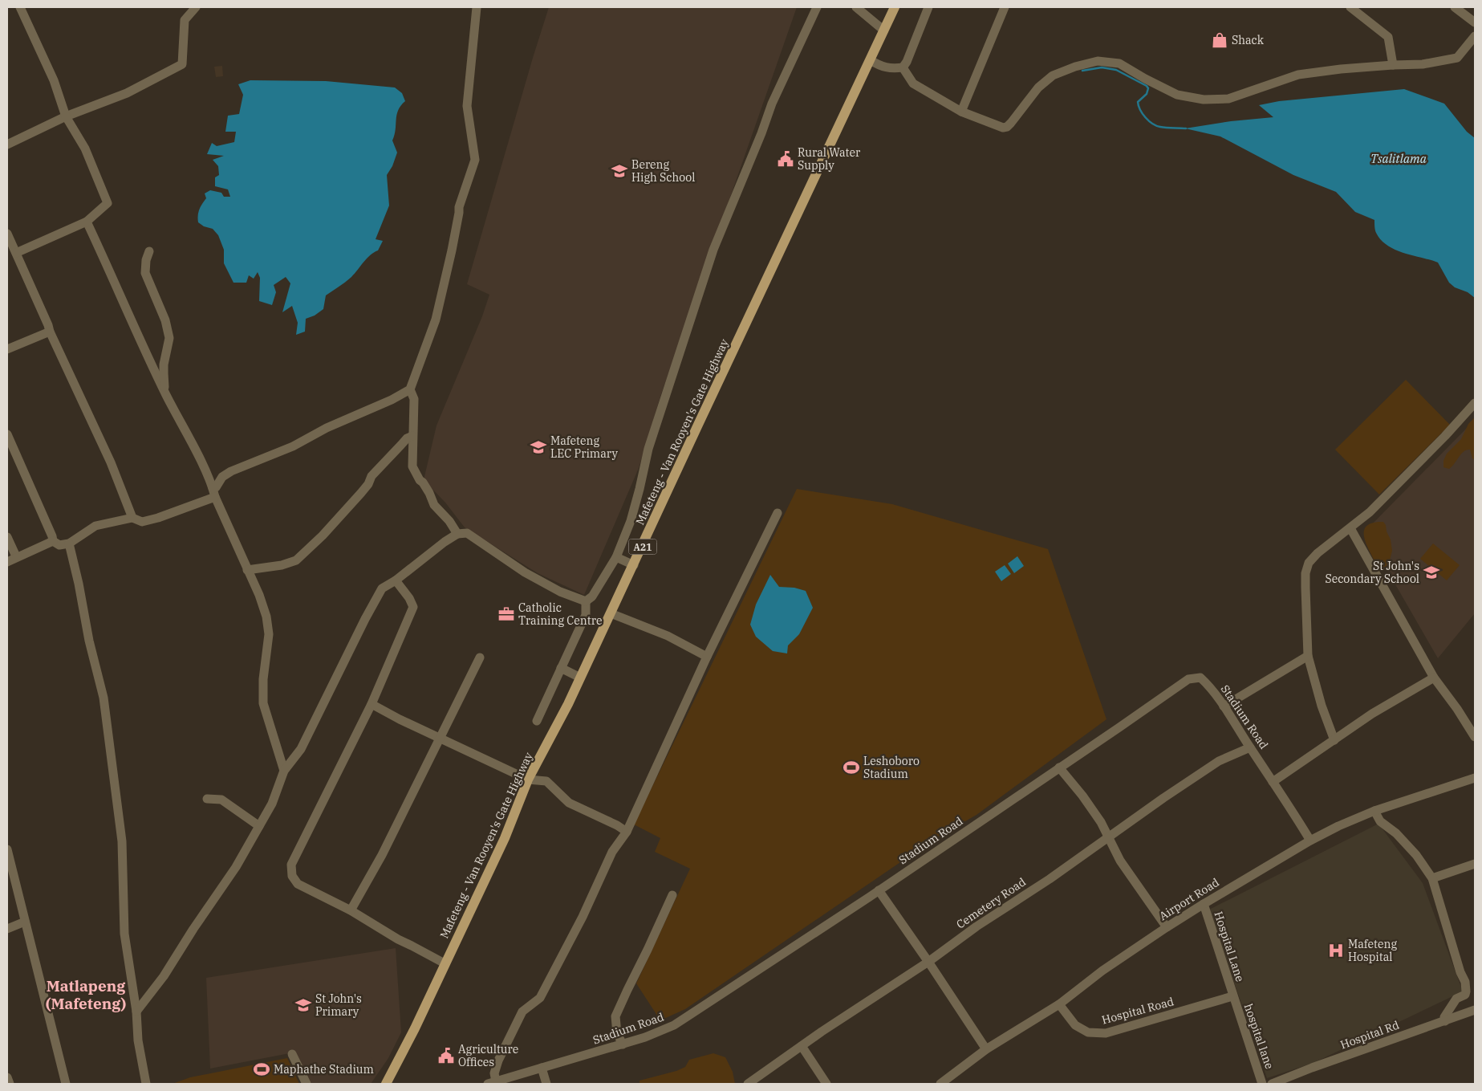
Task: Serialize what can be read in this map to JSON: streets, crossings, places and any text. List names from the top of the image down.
{
  "streets": {
    "main road": ["Mafeteng - Van Rooyen's Gate Highway", "A21"],
    "street": [
      "Stadium Road",
      "Airport Road",
      "Cemetery Road",
      "Hospital Lane",
      "Hospital Road",
      "Hospital Rd",
      "hospital lane"
    ]
  },
  "crossings": [
    ["Stadium Road", "Airport Road"],
    ["Stadium Road", "Cemetery Road"],
    ["Airport Road", "Hospital Lane"],
    ["Airport Road", "Hospital Road"],
    ["Hospital Lane", "Hospital Road"],
    ["Hospital Lane", "hospital lane"],
    ["Hospital Road", "hospital lane"]
  ],
  "districts": ["Matlapeng (Mafeteng)"],
  "water": ["Tsalitlama"],
  "places": {
    "shop": ["Shack"],
    "public building": ["Rural Water Supply", "Agriculture Offices"],
    "school or university": [
      "Bereng High School",
      "Mafeteng LEC Primary",
      "St John's Secondary School",
      "St John's Primary"
    ],
    "office": ["Catholic Training Centre"],
    "sports": ["Leshoboro Stadium", "Maphathe Stadium"],
    "hospital": ["Mafeteng Hospital"]
  }
}
